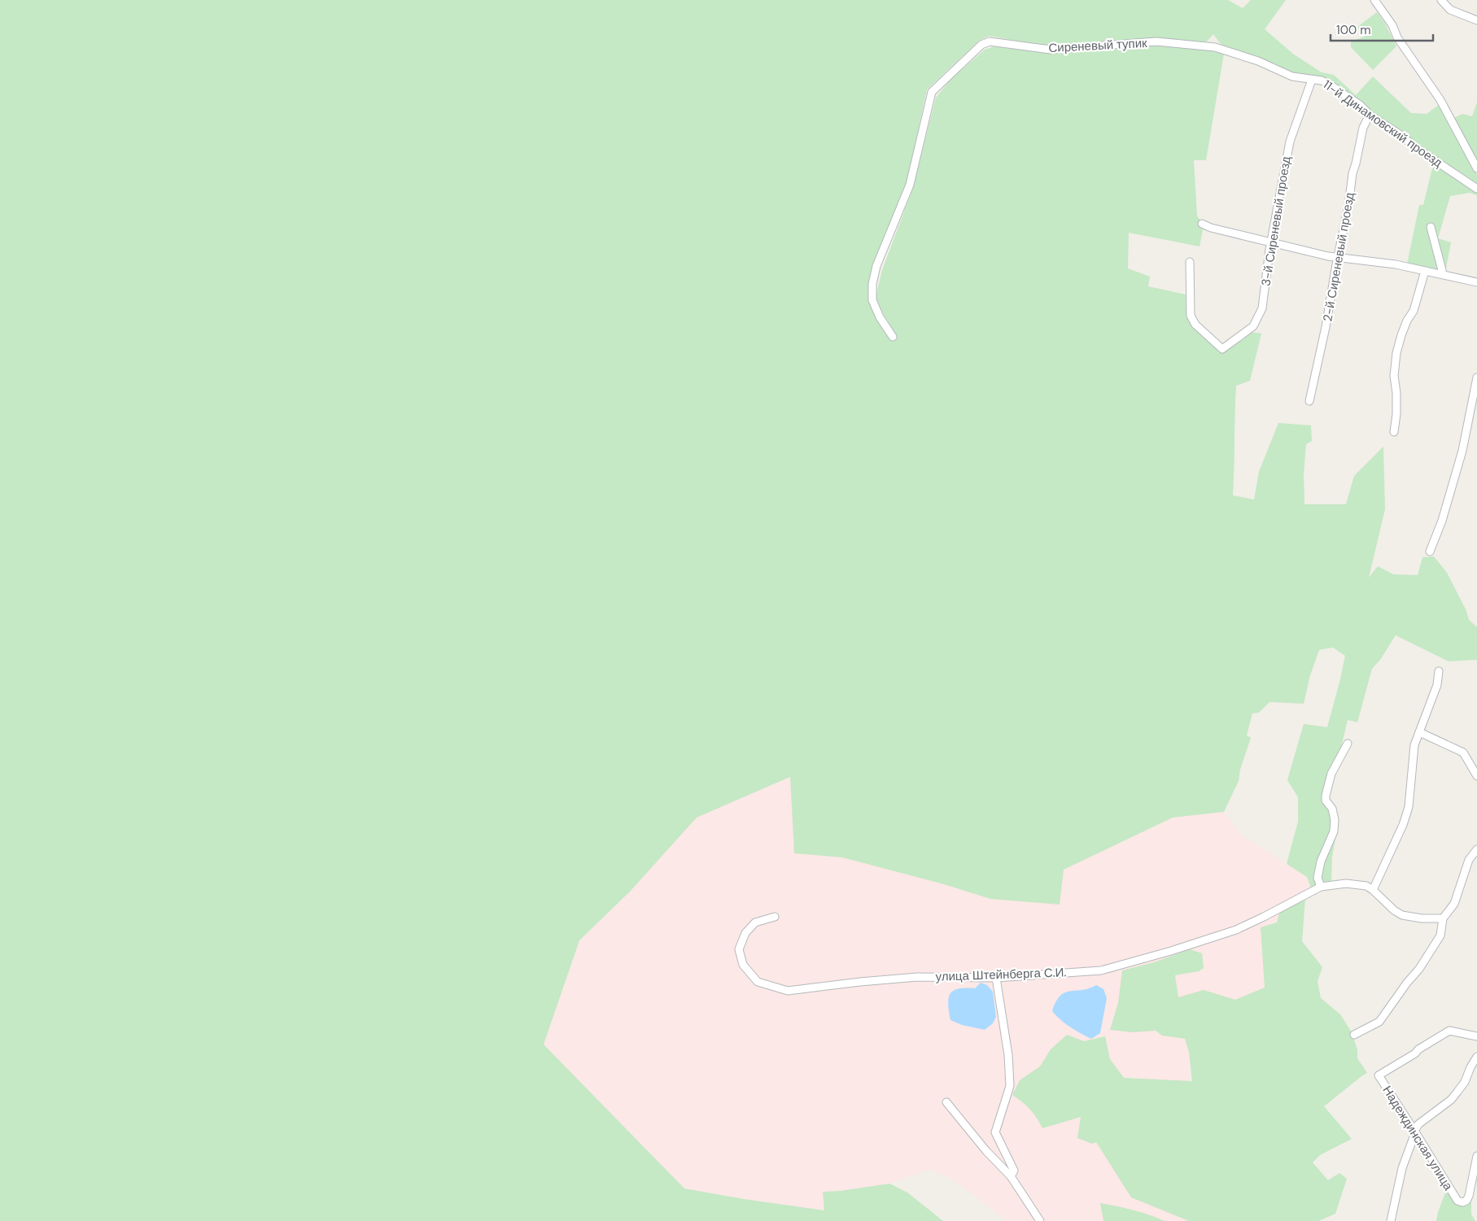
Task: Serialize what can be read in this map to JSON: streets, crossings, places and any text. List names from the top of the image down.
{
  "streets": {
    "street": [
      "Сиреневый тупик",
      "11-й Динамовский проезд",
      "3-й Сиреневый проезд",
      "2-й Сиреневый проезд",
      "улица Штейнберга С.И.",
      "Надеждинская улица"
    ]
  },
  "crossings": [
    ["Сиреневый тупик", "11-й Динамовский проезд"],
    ["11-й Динамовский проезд", "3-й Сиреневый проезд"],
    ["11-й Динамовский проезд", "2-й Сиреневый проезд"]
  ],
  "scale_bar": "100 m"
}
